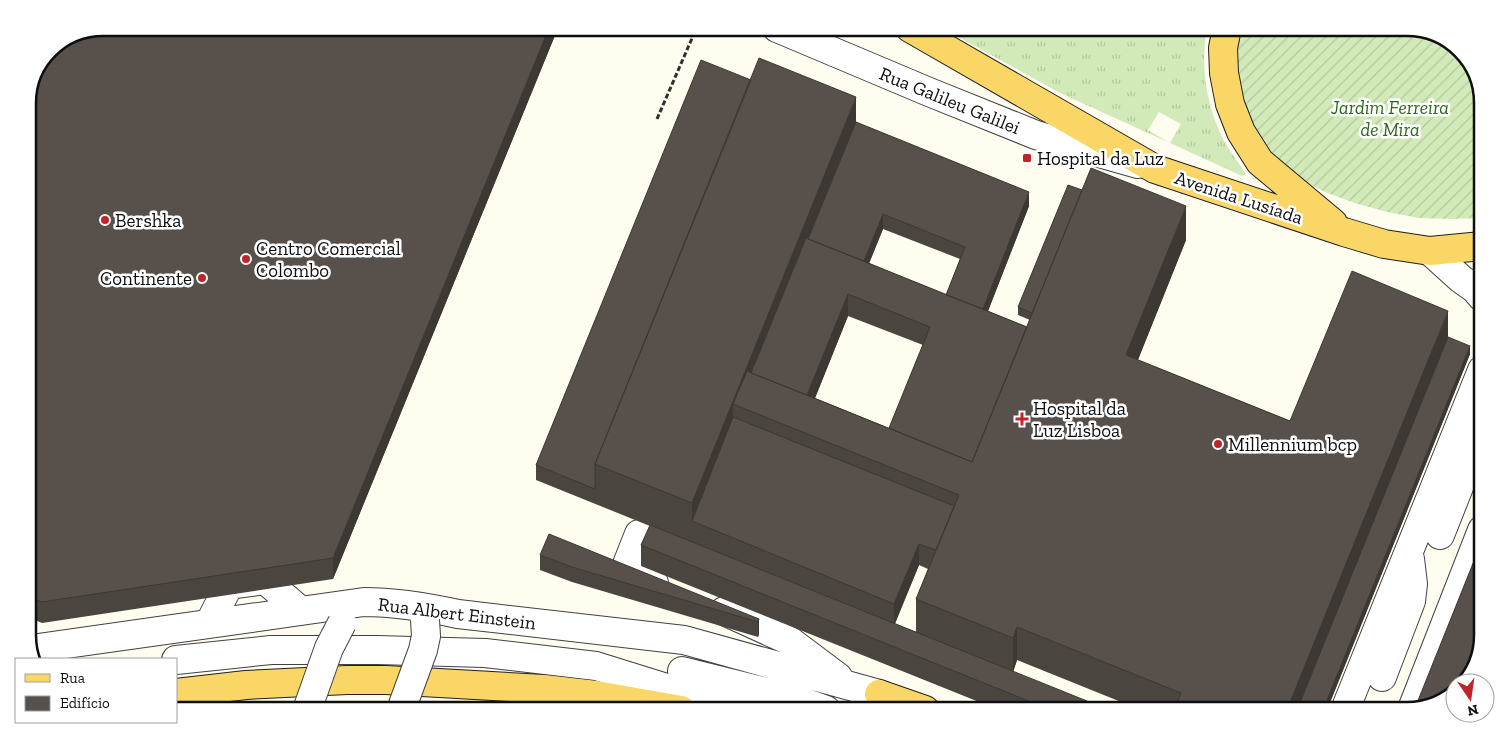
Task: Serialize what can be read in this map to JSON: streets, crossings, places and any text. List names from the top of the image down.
{
  "streets": {
    "main road": ["Avenida Lusíada"],
    "street": ["Rua Galileu Galilei", "Rua Albert Einstein"]
  },
  "crossings": [
    ["Rua Galileu Galilei", "Avenida Lusíada"]
  ],
  "parks": ["Jardim Ferreira de Mira"],
  "places": {
    "transit": ["Hospital da Luz"],
    "other": [
      "Bershka",
      "Centro Comercial Colombo",
      "Continente",
      "Millennium bcp"
    ],
    "health": ["Hospital da Luz Lisboa"]
  },
  "legend": ["Rua", "Edifício"],
  "north": "bottom"
}
